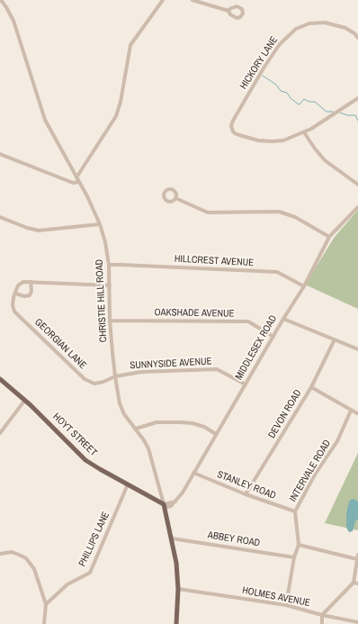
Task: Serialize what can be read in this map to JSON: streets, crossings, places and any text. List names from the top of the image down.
{
  "streets": {
    "main road": ["HOYT STREET"],
    "street": [
      "HICKORY LANE",
      "HILLCREST AVENUE",
      "CHRISTIE HILL ROAD",
      "OAKSHADE AVENUE",
      "GEORGIAN LANE",
      "MIDDLESEX ROAD",
      "SUNNYSIDE AVENUE",
      "DEVON ROAD",
      "INTERVALE ROAD",
      "STANLEY ROAD",
      "PHILLIPS LANE",
      "ABBEY ROAD",
      "HOLMES AVENUE"
    ]
  },
  "crossings": [
    ["HILLCREST AVENUE", "CHRISTIE HILL ROAD"],
    ["HILLCREST AVENUE", "MIDDLESEX ROAD"],
    ["CHRISTIE HILL ROAD", "OAKSHADE AVENUE"],
    ["CHRISTIE HILL ROAD", "GEORGIAN LANE"],
    ["CHRISTIE HILL ROAD", "MIDDLESEX ROAD"],
    ["CHRISTIE HILL ROAD", "SUNNYSIDE AVENUE"],
    ["CHRISTIE HILL ROAD", "HOYT STREET"],
    ["OAKSHADE AVENUE", "MIDDLESEX ROAD"],
    ["GEORGIAN LANE", "SUNNYSIDE AVENUE"],
    ["MIDDLESEX ROAD", "SUNNYSIDE AVENUE"],
    ["MIDDLESEX ROAD", "HOYT STREET"],
    ["MIDDLESEX ROAD", "STANLEY ROAD"],
    ["DEVON ROAD", "STANLEY ROAD"],
    ["HOYT STREET", "PHILLIPS LANE"],
    ["INTERVALE ROAD", "STANLEY ROAD"],
    ["INTERVALE ROAD", "ABBEY ROAD"],
    ["INTERVALE ROAD", "HOLMES AVENUE"]
  ]
}
